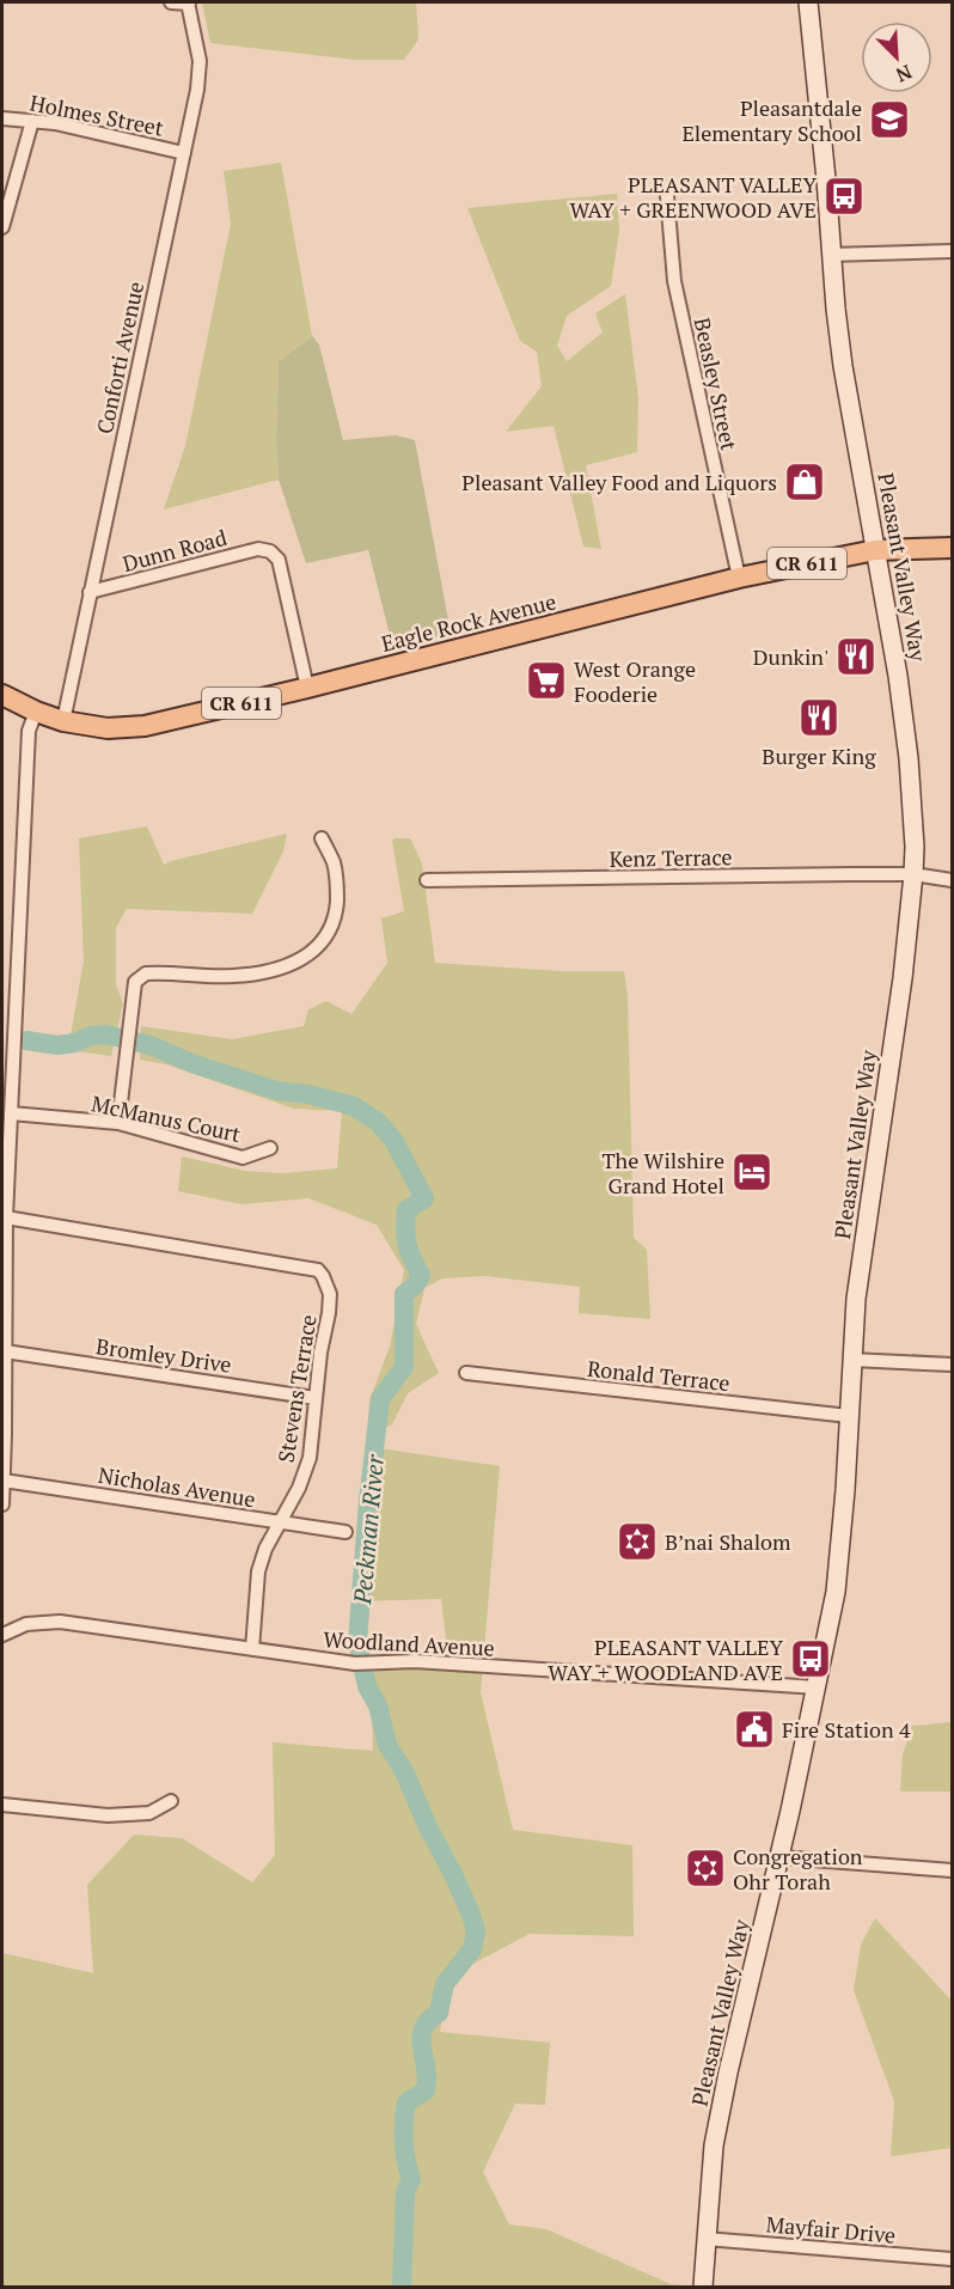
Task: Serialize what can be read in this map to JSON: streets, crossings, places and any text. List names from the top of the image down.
{
  "streets": {
    "main road": ["CR 611", "Pleasant Valley Way", "Eagle Rock Avenue"],
    "street": [
      "Holmes Street",
      "Conforti Avenue",
      "Beasley Street",
      "Dunn Road",
      "Kenz Terrace",
      "McManus Court",
      "Bromley Drive",
      "Ronald Terrace",
      "Stevens Terrace",
      "Nicholas Avenue",
      "Woodland Avenue",
      "Mayfair Drive"
    ]
  },
  "crossings": [
    ["Holmes Street", "Conforti Avenue"],
    ["Conforti Avenue", "Dunn Road"],
    ["Conforti Avenue", "Eagle Rock Avenue"],
    ["Beasley Street", "Eagle Rock Avenue"],
    ["Dunn Road", "Eagle Rock Avenue"],
    ["Pleasant Valley Way", "Eagle Rock Avenue"],
    ["Pleasant Valley Way", "Kenz Terrace"],
    ["Pleasant Valley Way", "Ronald Terrace"],
    ["Pleasant Valley Way", "Woodland Avenue"],
    ["Pleasant Valley Way", "Mayfair Drive"],
    ["Bromley Drive", "Stevens Terrace"],
    ["Stevens Terrace", "Nicholas Avenue"],
    ["Stevens Terrace", "Woodland Avenue"]
  ],
  "water": ["Peckman River"],
  "places": {
    "school or university": ["Pleasantdale Elementary School"],
    "bus stop": ["PLEASANT VALLEY WAY + GREENWOOD AVE", "PLEASANT VALLEY WAY + WOODLAND AVE"],
    "shop": ["Pleasant Valley Food and Liquors"],
    "restaurant": ["Dunkin'", "Burger King"],
    "supermarket": ["West Orange Fooderie"],
    "hotel": ["The Wilshire Grand Hotel"],
    "synagogue": ["B’nai Shalom", "Congregation Ohr Torah"],
    "public building": ["Fire Station 4"]
  },
  "north": "bottom right"
}
